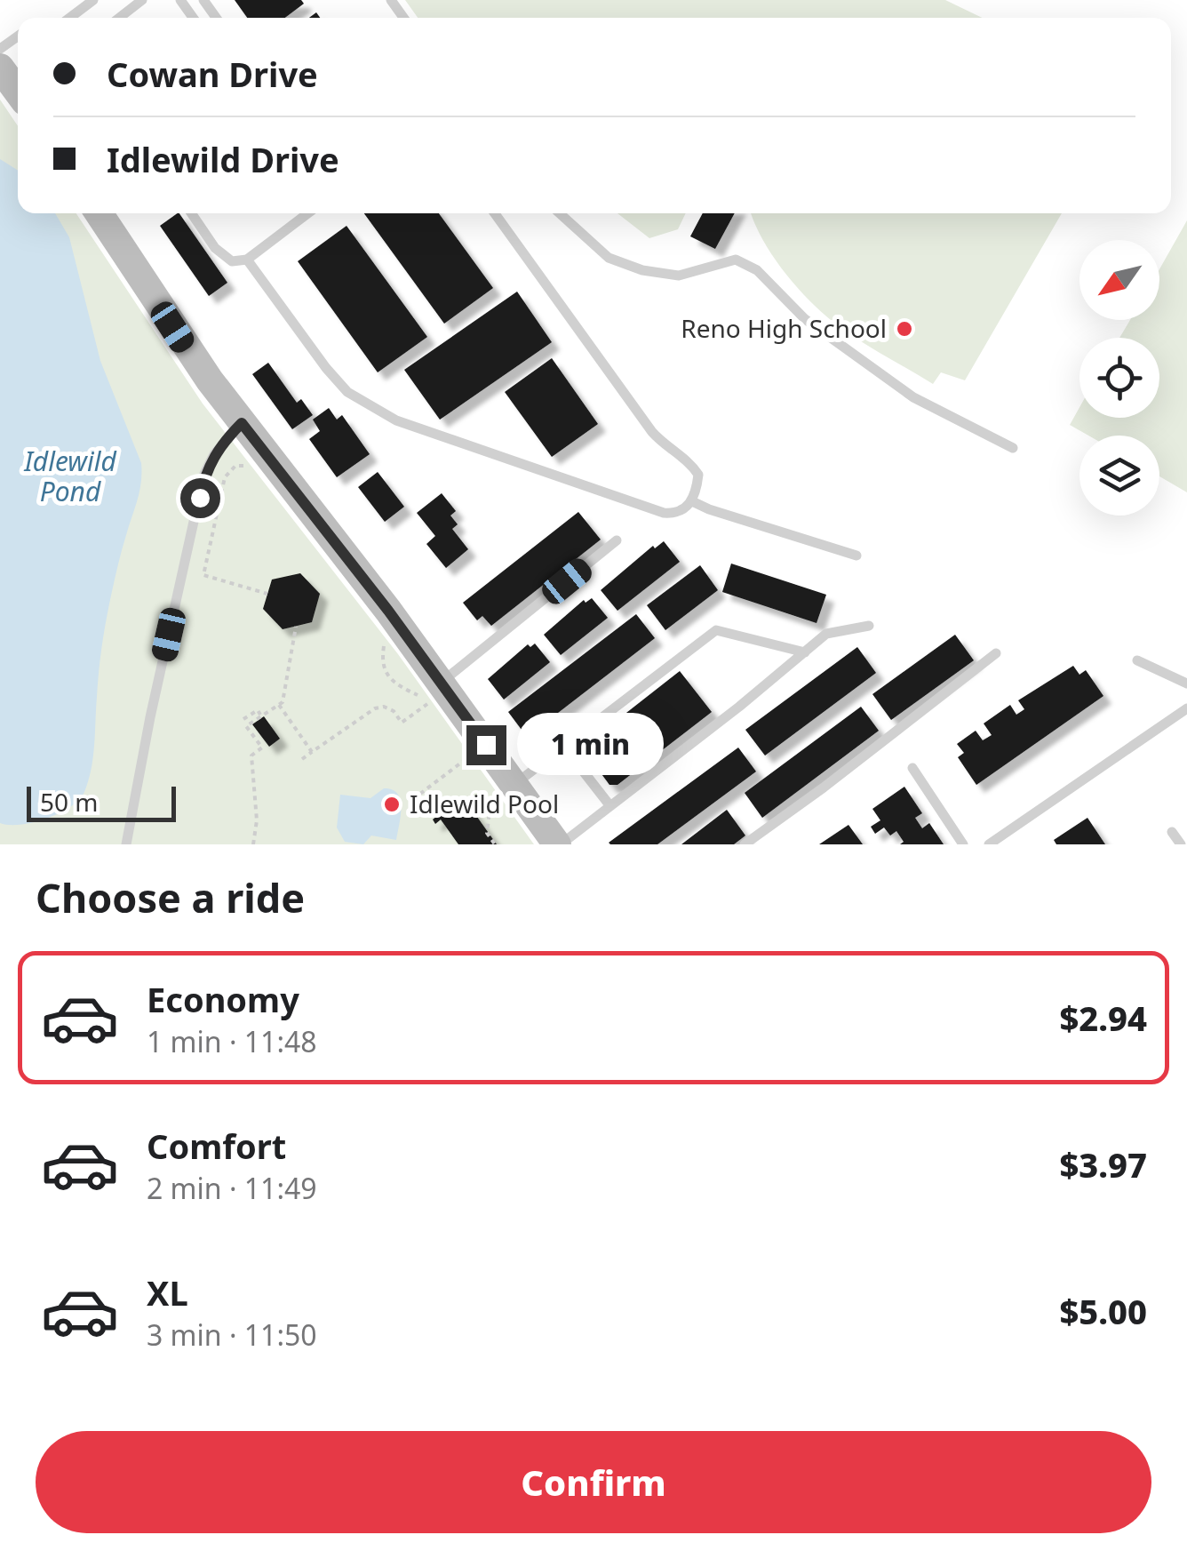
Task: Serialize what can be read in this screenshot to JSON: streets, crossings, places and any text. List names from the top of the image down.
{
  "water": ["Idlewild Pond"],
  "places": ["Reno High School", "Idlewild Pool"],
  "scale_bar": "50 m",
  "north": "bottom left",
  "page": {
    "banner": ["Cowan Drive", "Idlewild Drive"],
    "bubble": "1 min",
    "scale": "50 m",
    "heading": "Choose a ride",
    "list": [
      {
        "name": "Economy",
        "note": "1 min · 11:48",
        "value": "$2.94"
      },
      {
        "name": "Comfort",
        "note": "2 min · 11:49",
        "value": "$3.97"
      },
      {
        "name": "XL",
        "note": "3 min · 11:50",
        "value": "$5.00"
      }
    ],
    "buttons": "Confirm"
  }
}
